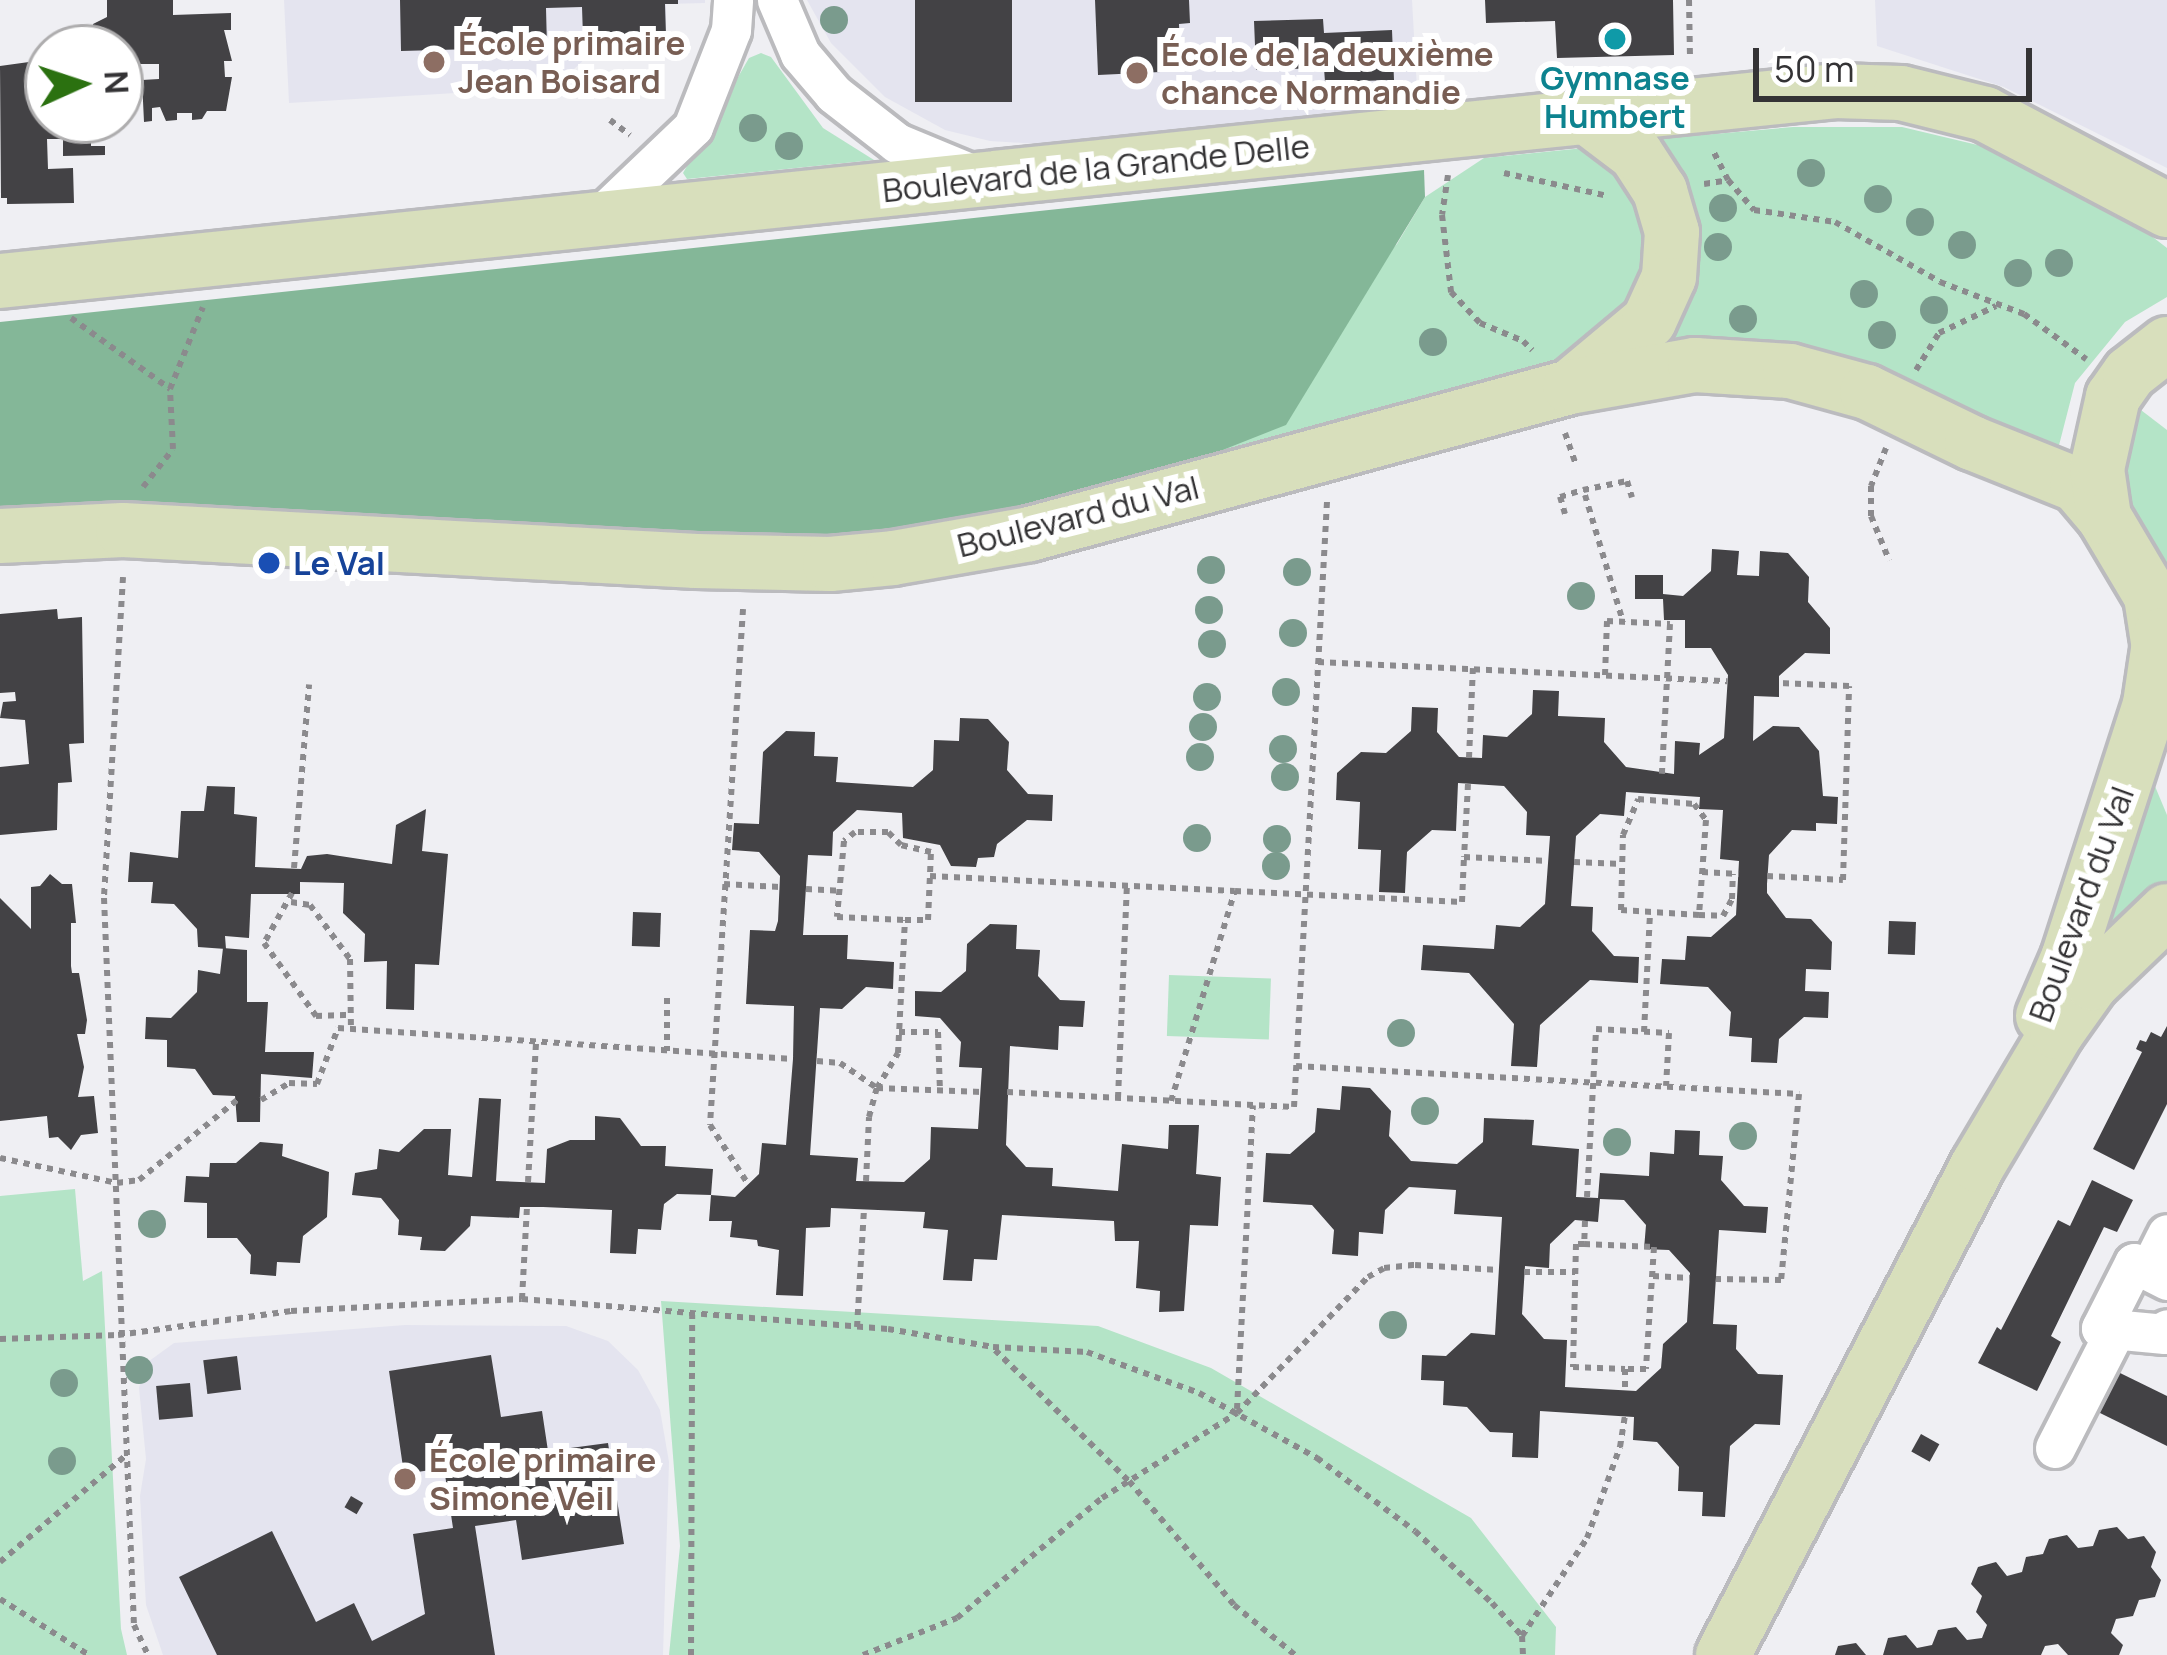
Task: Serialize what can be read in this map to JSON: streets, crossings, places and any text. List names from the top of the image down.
{
  "streets": {
    "street": ["Boulevard de la Grande Delle", "Boulevard du Val"]
  },
  "places": [
    "Gymnase Humbert",
    "École primaire Jean Boisard",
    "École de la deuxième chance Normandie",
    "Le Val",
    "École primaire Simone Veil"
  ],
  "scale_bar": "50 m",
  "north": "right"
}
